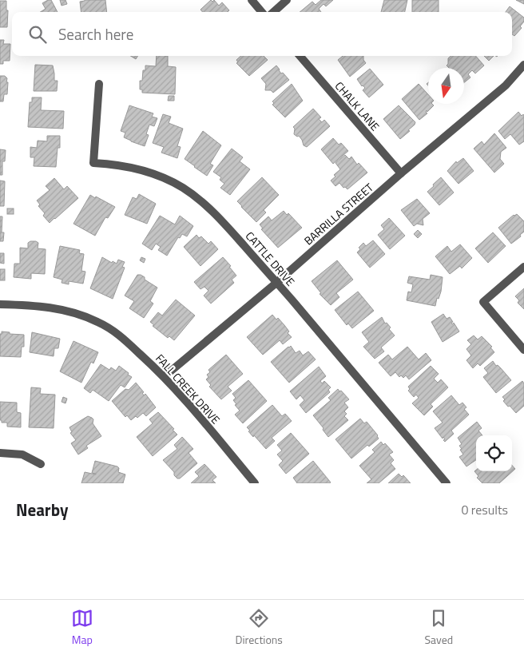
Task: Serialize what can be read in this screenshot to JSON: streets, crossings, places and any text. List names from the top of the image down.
{
  "streets": {
    "street": [
      "CHALK LANE",
      "BARRILLA STREET",
      "CATTLE DRIVE",
      "FALL CREEK DRIVE"
    ]
  },
  "crossings": [
    ["CHALK LANE", "BARRILLA STREET"],
    ["BARRILLA STREET", "CATTLE DRIVE"],
    ["BARRILLA STREET", "FALL CREEK DRIVE"]
  ],
  "north": "bottom",
  "page": {
    "search": "Search here",
    "heading": ["Nearby", "0 results"],
    "nav": ["Map", "Directions", "Saved"]
  }
}
